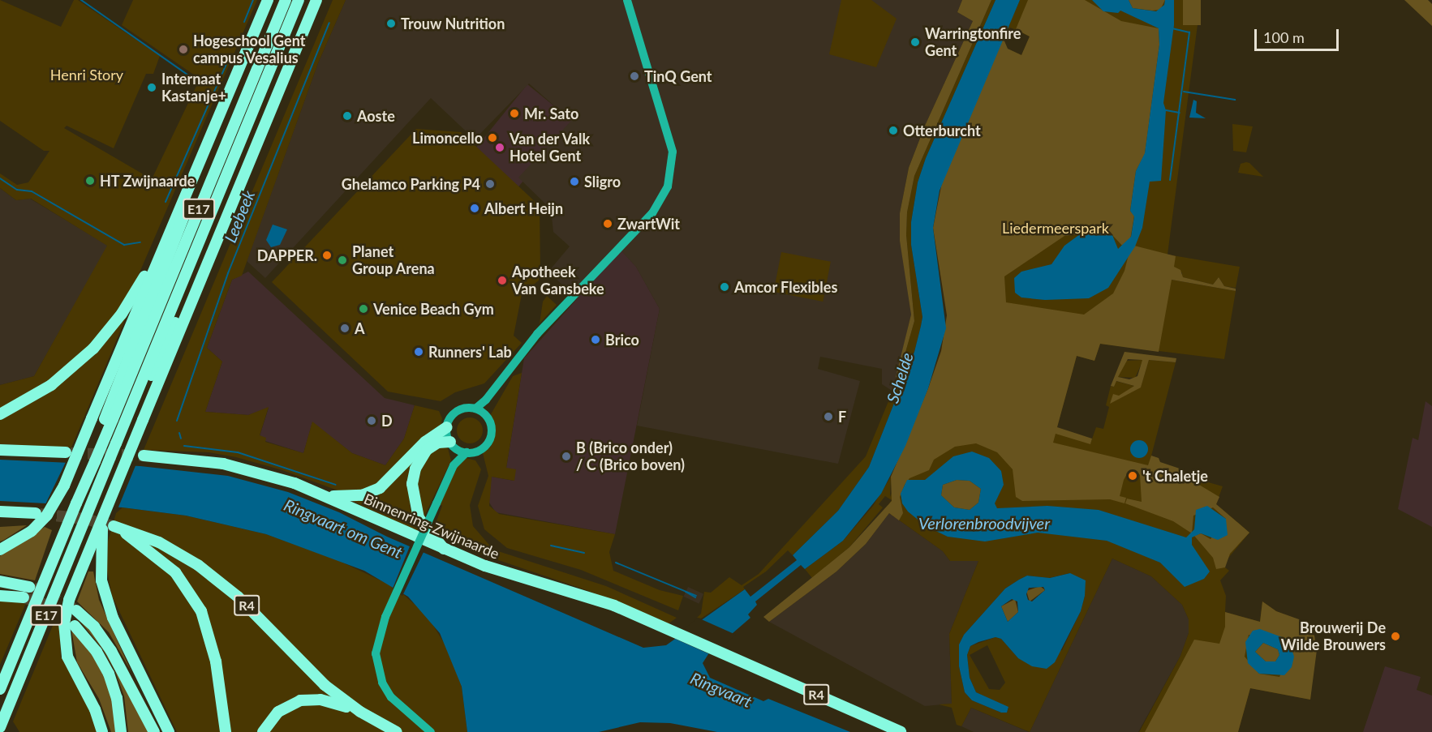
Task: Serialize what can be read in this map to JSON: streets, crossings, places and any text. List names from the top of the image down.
{
  "streets": {
    "highway": ["E17", "Binnenring-Zwijnaarde", "R4"]
  },
  "crossings": [
    ["Binnenring-Zwijnaarde", "R4"]
  ],
  "water": [
    "Leebeek",
    "Schelde",
    "Verlorenbroodvijver",
    "Ringvaart om Gent",
    "Ringvaart"
  ],
  "parks": ["Henri Story", "Liedermeerspark"],
  "places": [
    "Trouw Nutrition",
    "Warringtonfire Gent",
    "Hogeschool Gent campus Vesalius",
    "TinQ Gent",
    "Internaat Kastanje+",
    "Mr. Sato",
    "Aoste",
    "Otterburcht",
    "Limoncello",
    "Van der Valk Hotel Gent",
    "HT Zwijnaarde",
    "Sligro",
    "Ghelamco Parking P4",
    "Albert Heijn",
    "ZwartWit",
    "DAPPER.",
    "Planet Group Arena",
    "Apotheek Van Gansbeke",
    "Amcor Flexibles",
    "Venice Beach Gym",
    "A",
    "Brico",
    "Runners' Lab",
    "F",
    "D",
    "B (Brico onder) / C (Brico boven)",
    "'t Chaletje",
    "Brouwerij De Wilde Brouwers"
  ],
  "scale_bar": "100 m"
}
